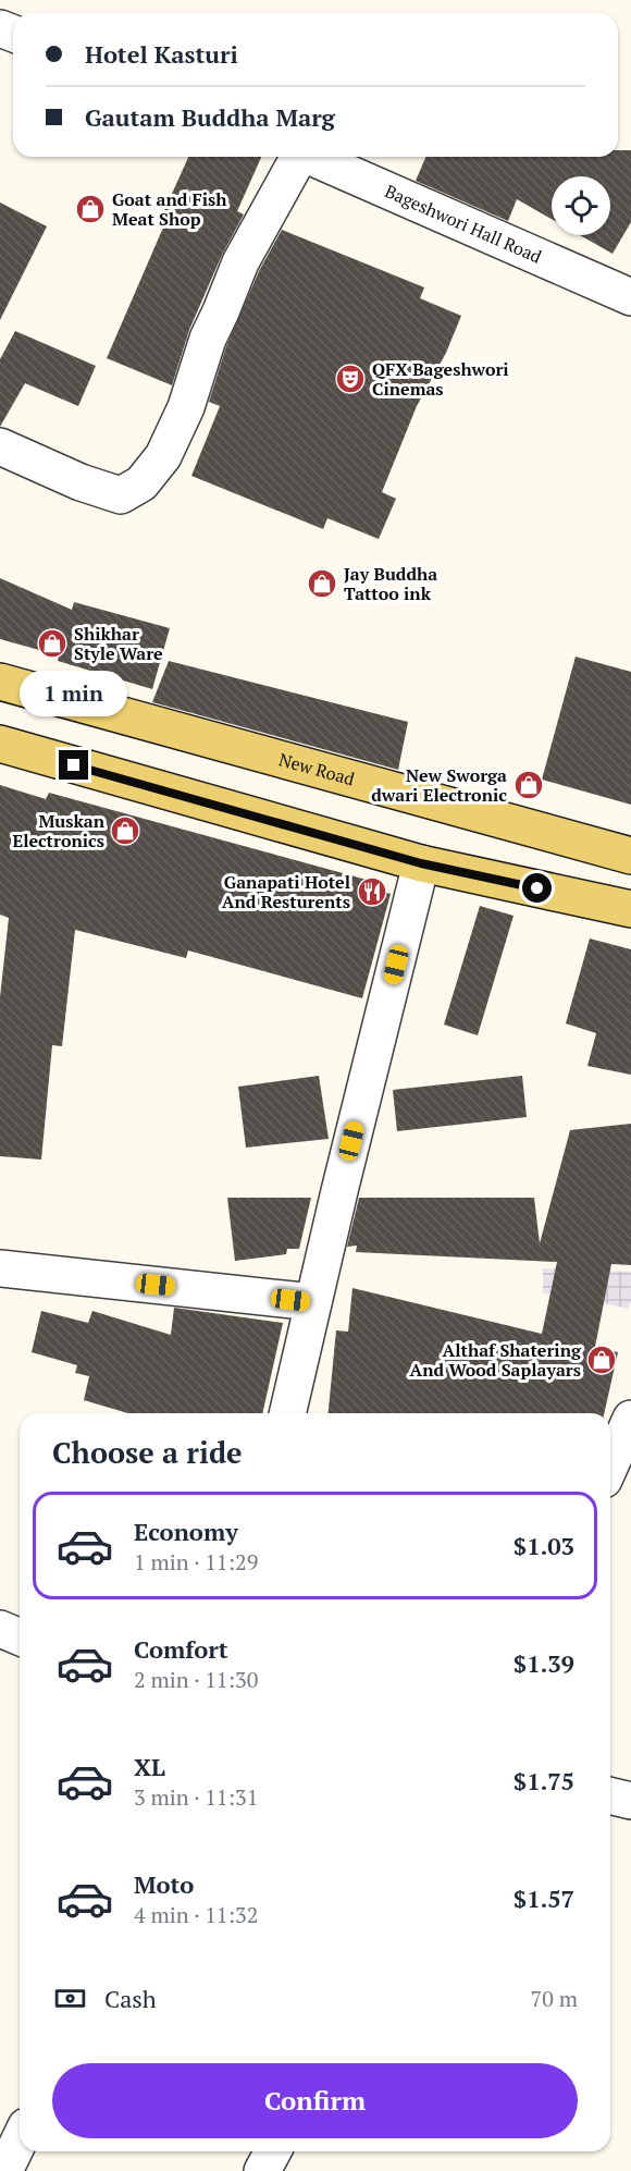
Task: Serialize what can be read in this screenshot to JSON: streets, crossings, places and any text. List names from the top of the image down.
{
  "streets": {
    "main road": ["New Road"],
    "street": ["Bageshwori Hall Road"]
  },
  "places": {
    "shop": [
      "Goat and Fish Meat Shop",
      "Jay Buddha Tattoo ink",
      "Shikhar Style Ware",
      "New Sworga dwari Electronic",
      "Muskan Electronics",
      "Althaf Shatering And Wood Saplayars"
    ],
    "theatre": ["QFX Bageshwori Cinemas"],
    "restaurant": ["Ganapati Hotel And Resturents"]
  },
  "page": {
    "banner": ["Hotel Kasturi", "Gautam Buddha Marg"],
    "bubble": "1 min",
    "heading": "Choose a ride",
    "list": [
      {
        "name": "Economy",
        "note": "1 min · 11:29",
        "value": "$1.03"
      },
      {
        "name": "Comfort",
        "note": "2 min · 11:30",
        "value": "$1.39"
      },
      {
        "name": "XL",
        "note": "3 min · 11:31",
        "value": "$1.75"
      },
      {
        "name": "Moto",
        "note": "4 min · 11:32",
        "value": "$1.57"
      }
    ],
    "pay": ["Cash", "70 m"],
    "buttons": "Confirm"
  }
}
